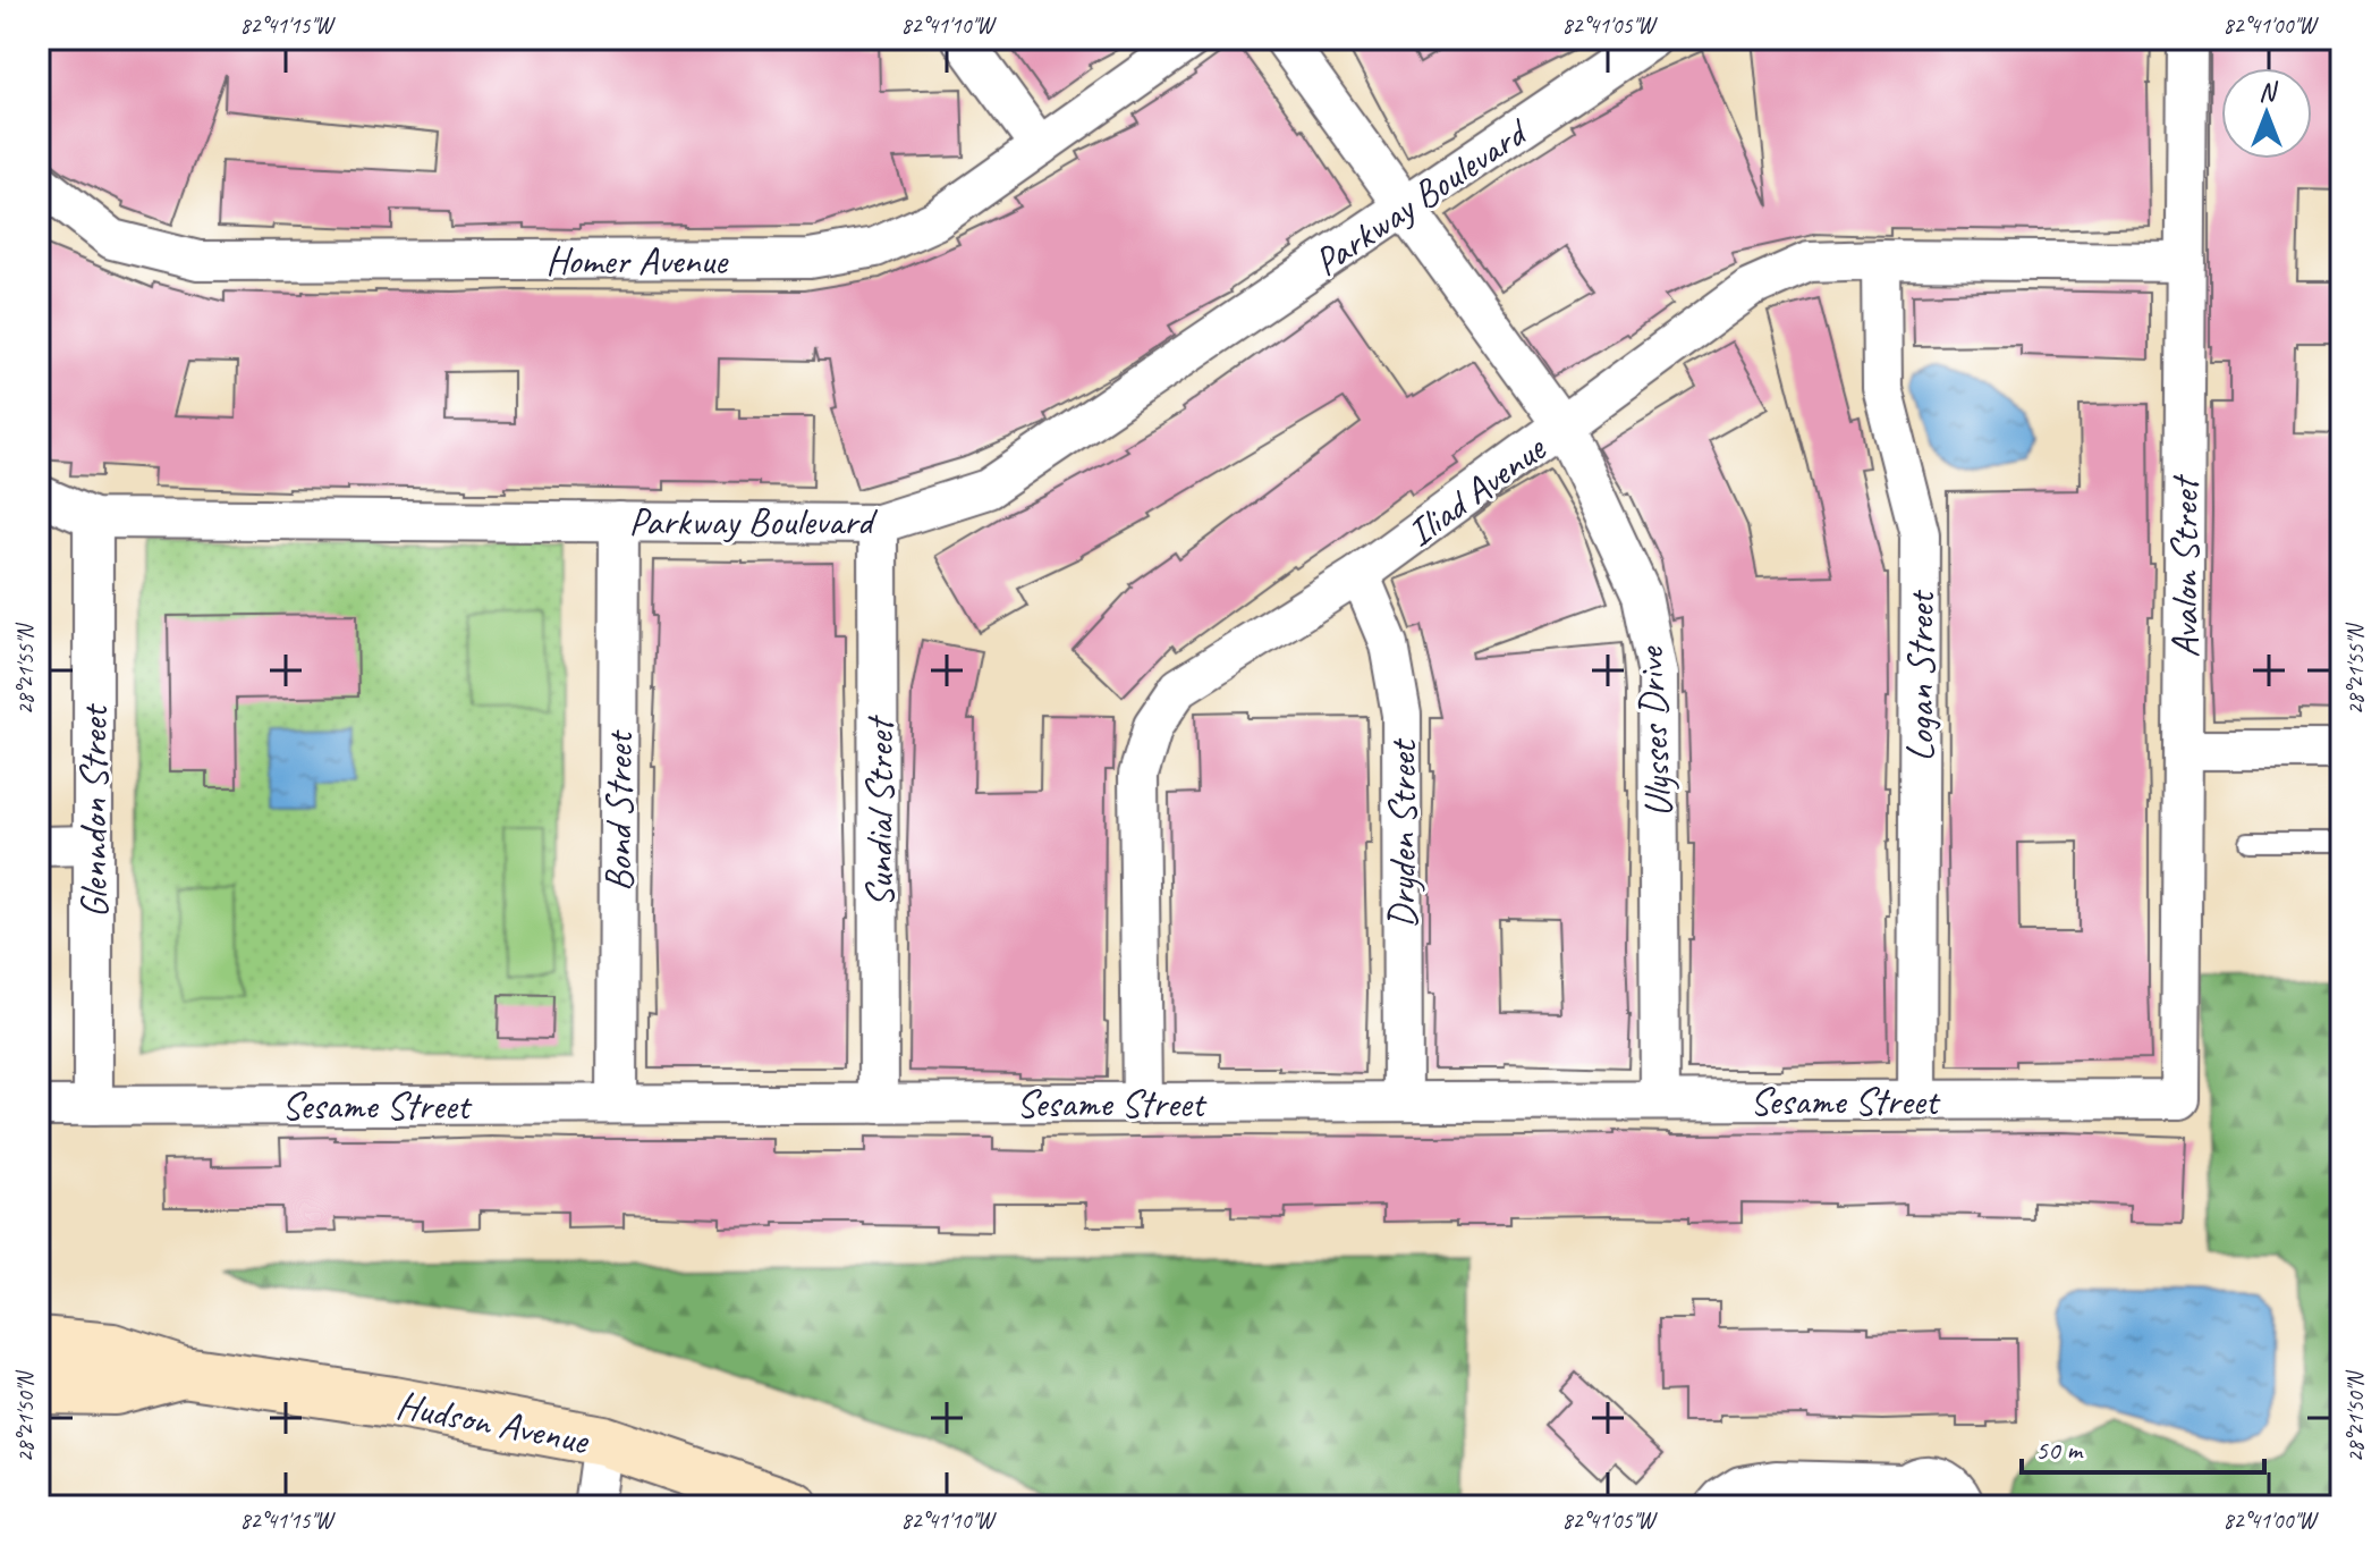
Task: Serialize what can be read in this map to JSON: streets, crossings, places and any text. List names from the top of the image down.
{
  "streets": {
    "street": [
      "Parkway Boulevard",
      "Homer Avenue",
      "Iliad Avenue",
      "Avalon Street",
      "Logan Street",
      "Ulysses Drive",
      "Glenndon Street",
      "Bond Street",
      "Sundial Street",
      "Dryden Street",
      "Sesame Street",
      "Hudson Avenue"
    ]
  },
  "crossings": [
    ["Parkway Boulevard", "Ulysses Drive"],
    ["Parkway Boulevard", "Glenndon Street"],
    ["Parkway Boulevard", "Bond Street"],
    ["Parkway Boulevard", "Sundial Street"],
    ["Iliad Avenue", "Avalon Street"],
    ["Iliad Avenue", "Logan Street"],
    ["Iliad Avenue", "Ulysses Drive"],
    ["Iliad Avenue", "Dryden Street"],
    ["Iliad Avenue", "Sesame Street"],
    ["Avalon Street", "Sesame Street"],
    ["Logan Street", "Sesame Street"],
    ["Ulysses Drive", "Sesame Street"],
    ["Glenndon Street", "Sesame Street"],
    ["Bond Street", "Sesame Street"],
    ["Sundial Street", "Sesame Street"],
    ["Dryden Street", "Sesame Street"]
  ],
  "scale_bar": "50 m",
  "north": "top",
  "coordinates": [
    "82°41'15\"W",
    "82°41'10\"W",
    "82°41'05\"W",
    "82°41'00\"W",
    "28°21'55\"N",
    "28°21'50\"N"
  ]
}
